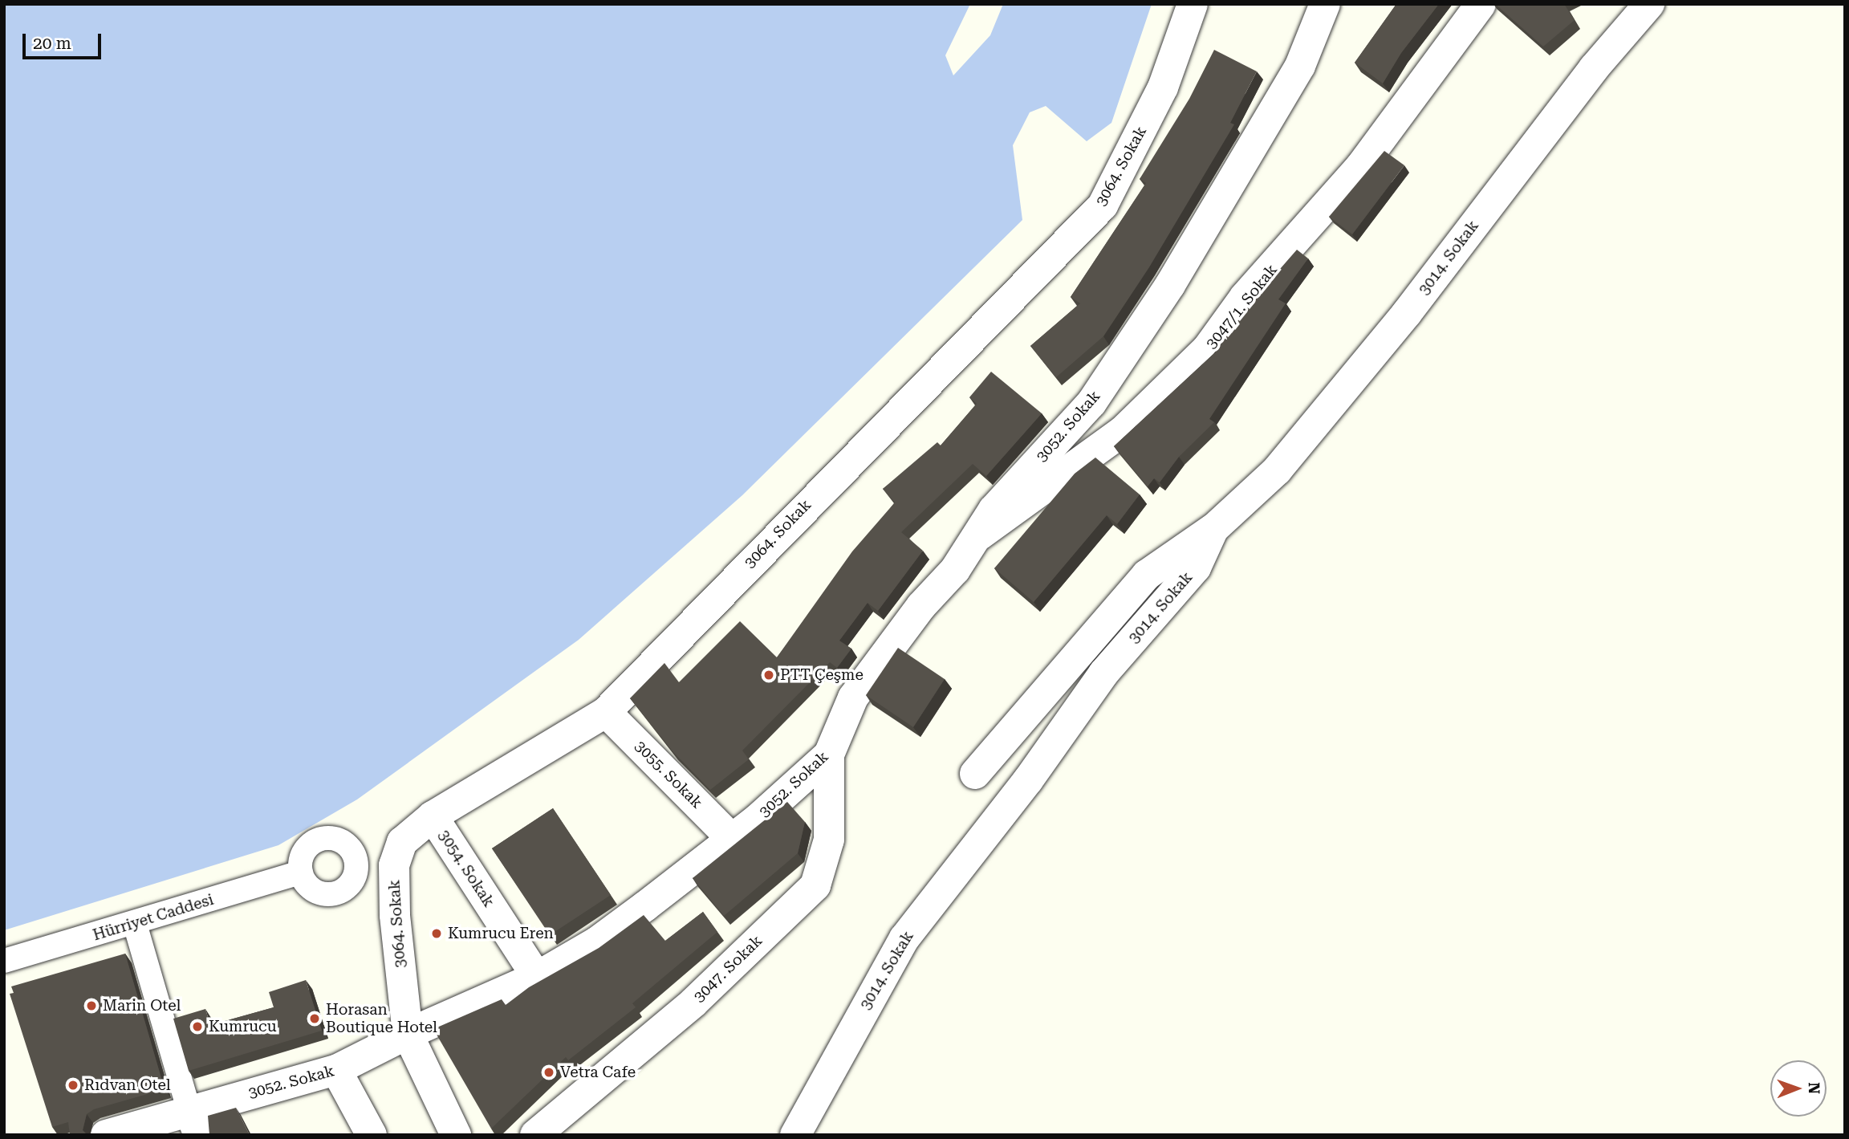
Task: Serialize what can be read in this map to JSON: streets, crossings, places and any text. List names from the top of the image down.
{
  "streets": {
    "street": [
      "3064. Sokak",
      "3014. Sokak",
      "3047/1. Sokak",
      "3052. Sokak",
      "3055. Sokak",
      "3054. Sokak",
      "Hürriyet Caddesi",
      "3047. Sokak"
    ]
  },
  "crossings": [
    ["3064. Sokak", "3052. Sokak"],
    ["3064. Sokak", "3055. Sokak"],
    ["3064. Sokak", "3054. Sokak"],
    ["3047/1. Sokak", "3052. Sokak"],
    ["3052. Sokak", "3055. Sokak"],
    ["3052. Sokak", "3054. Sokak"],
    ["3052. Sokak", "3047. Sokak"]
  ],
  "places": [
    "PTT Çeşme",
    "Kumrucu Eren",
    "Marin Otel",
    "Horasan Boutique Hotel",
    "Kumrucu",
    "Vetra Cafe",
    "Rıdvan Otel"
  ],
  "scale_bar": "20 m",
  "north": "right"
}
